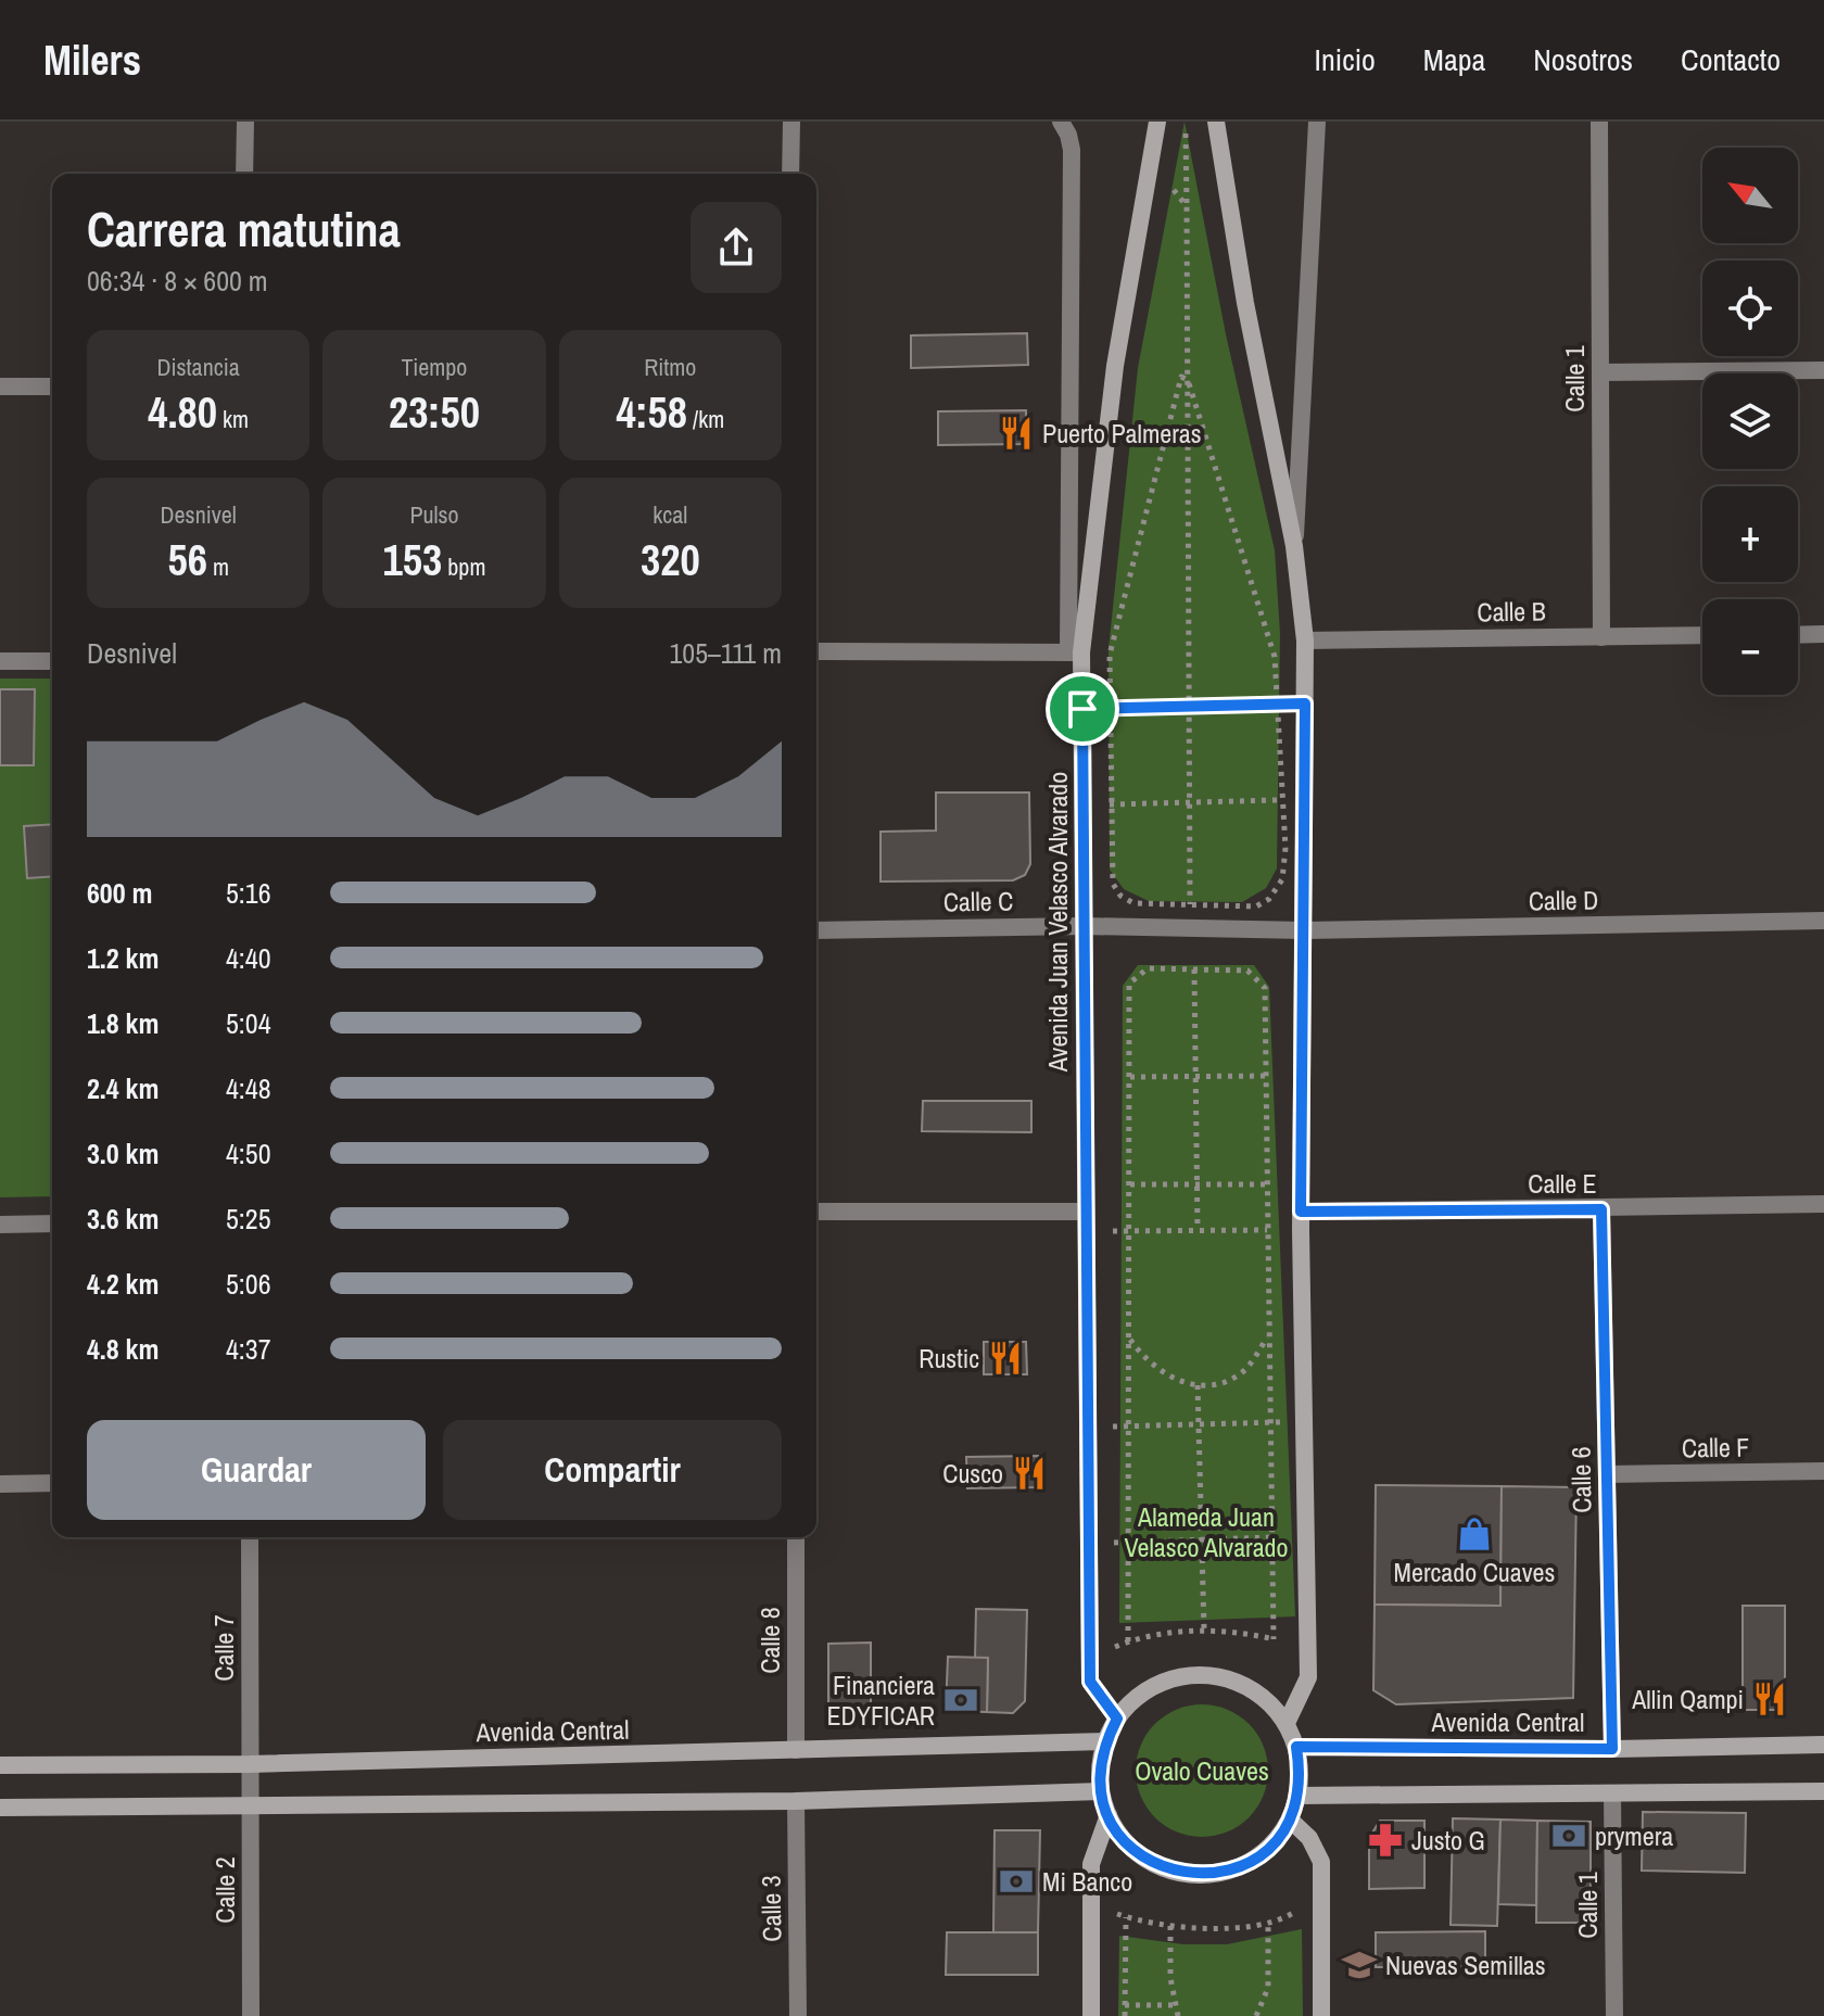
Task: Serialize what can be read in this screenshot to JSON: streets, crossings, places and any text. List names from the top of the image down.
{
  "streets": {
    "main road": ["Avenida Juan Velasco Alvarado", "Avenida Central"],
    "street": [
      "Calle 1",
      "Calle B",
      "Calle D",
      "Calle C",
      "Calle E",
      "Calle F",
      "Calle 6",
      "Calle 8",
      "Calle 7",
      "Calle 2",
      "Calle 3"
    ]
  },
  "crossings": [
    ["Calle 1", "Calle B"],
    ["Calle D", "Calle C"],
    ["Calle C", "Avenida Juan Velasco Alvarado"],
    ["Avenida Juan Velasco Alvarado", "Avenida Central"],
    ["Calle E", "Calle 6"],
    ["Calle F", "Calle 6"],
    ["Calle 6", "Avenida Central"],
    ["Calle 8", "Avenida Central"],
    ["Calle 7", "Avenida Central"],
    ["Calle 7", "Calle 2"],
    ["Avenida Central", "Calle 2"]
  ],
  "parks": ["Alameda Juan Velasco Alvarado", "Ovalo Cuaves"],
  "places": {
    "restaurant": [
      "Puerto Palmeras",
      "Rustic",
      "Cusco",
      "Allin Qampi"
    ],
    "shop": ["Mercado Cuaves"],
    "bank": ["Financiera EDYFICAR", "prymera", "Mi Banco"],
    "pharmacy": ["Justo G"],
    "school or university": ["Nuevas Semillas"]
  },
  "north": "top left",
  "page": {
    "header": "Milers",
    "nav": [
      "Inicio",
      "Mapa",
      "Nosotros",
      "Contacto"
    ],
    "map_buttons": ["+", "−"],
    "heading": ["Carrera matutina", "06:34 · 8 × 600 m"],
    "stats": [
      ["Distancia", "4.80 km"],
      ["Tiempo", "23:50"],
      ["Ritmo", "4:58 /km"],
      ["Desnivel", "56 m"],
      ["Pulso", "153 bpm"],
      ["kcal", "320"]
    ],
    "chart": ["Desnivel", "105–111 m"],
    "list": [
      {
        "name": "600 m",
        "note": "5:16"
      },
      {
        "name": "1.2 km",
        "note": "4:40"
      },
      {
        "name": "1.8 km",
        "note": "5:04"
      },
      {
        "name": "2.4 km",
        "note": "4:48"
      },
      {
        "name": "3.0 km",
        "note": "4:50"
      },
      {
        "name": "3.6 km",
        "note": "5:25"
      },
      {
        "name": "4.2 km",
        "note": "5:06"
      },
      {
        "name": "4.8 km",
        "note": "4:37"
      }
    ],
    "buttons": ["Guardar", "Compartir"]
  }
}
